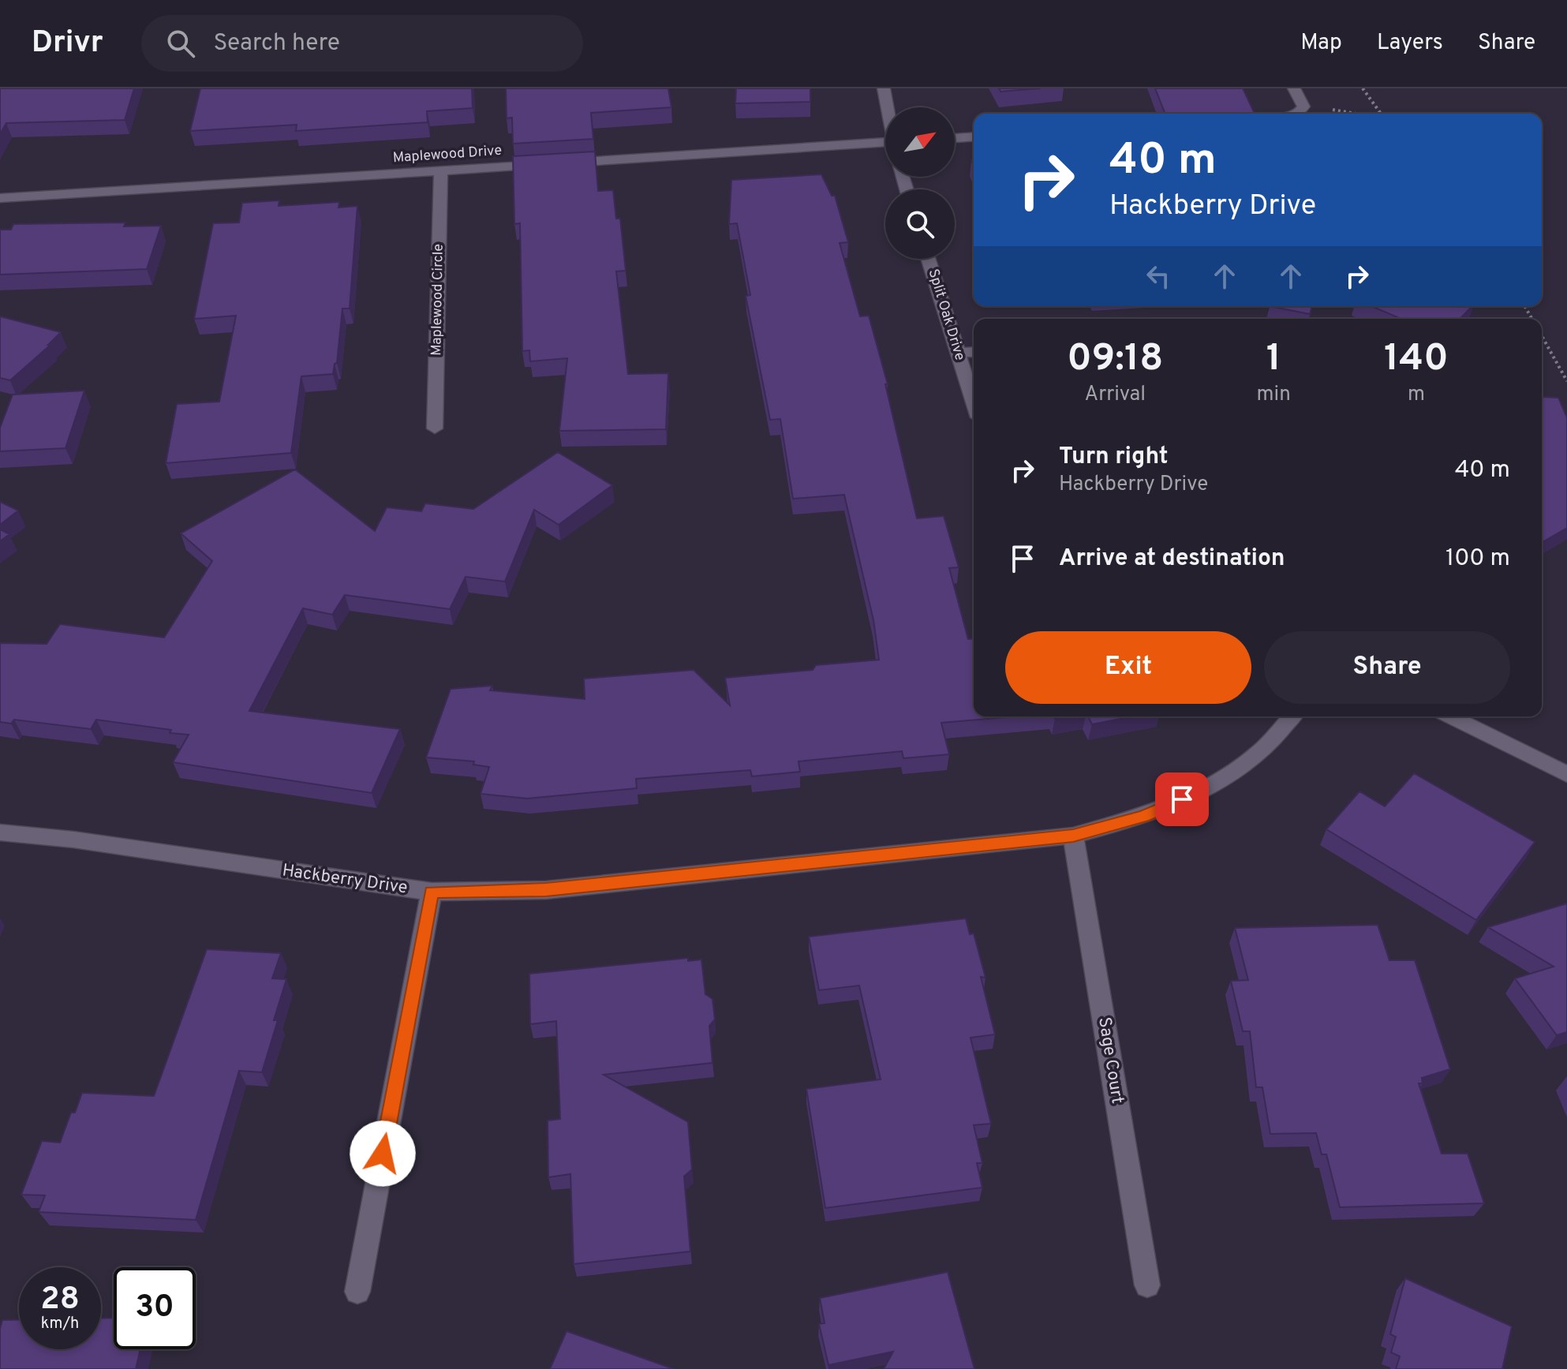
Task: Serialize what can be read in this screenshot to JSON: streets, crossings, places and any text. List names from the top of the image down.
{
  "streets": {
    "street": [
      "Maplewood Drive",
      "Maplewood Circle",
      "Split Oak Drive",
      "Hackberry Drive",
      "Sage Court"
    ]
  },
  "crossings": [
    ["Maplewood Drive", "Maplewood Circle"],
    ["Hackberry Drive", "Sage Court"]
  ],
  "north": "top right",
  "page": {
    "header": "Drivr",
    "search": "Search here",
    "nav": ["Map", "Layers", "Share"],
    "turn": ["40 m", "Hackberry Drive"],
    "eta": [
      "09:18",
      "Arrival",
      "1",
      "min",
      "140",
      "m"
    ],
    "list": [
      {
        "name": "Turn right",
        "note": "Hackberry Drive",
        "value": "40 m"
      },
      {
        "name": "Arrive at destination",
        "value": "100 m"
      }
    ],
    "buttons": ["Exit", "Share"],
    "speed": "28 km/h",
    "limit": "30"
  }
}
